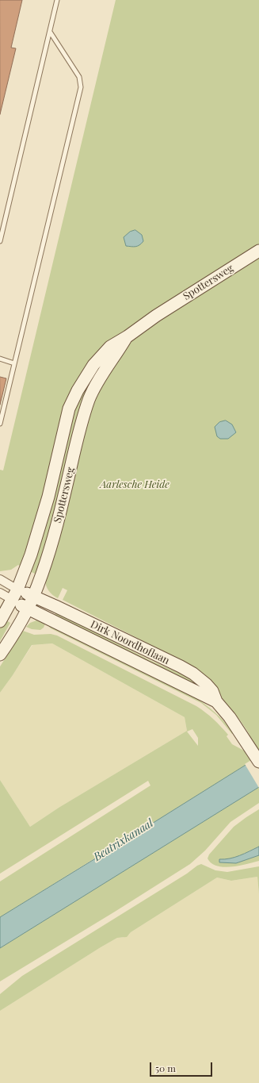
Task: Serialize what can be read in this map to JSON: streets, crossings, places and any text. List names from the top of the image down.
{
  "streets": {
    "main road": ["Spottersweg", "Dirk Noordhoflaan"]
  },
  "crossings": [
    ["Spottersweg", "Dirk Noordhoflaan"]
  ],
  "water": ["Beatrixkanaal"],
  "parks": ["Aarlesche Heide"],
  "scale_bar": "50 m"
}
